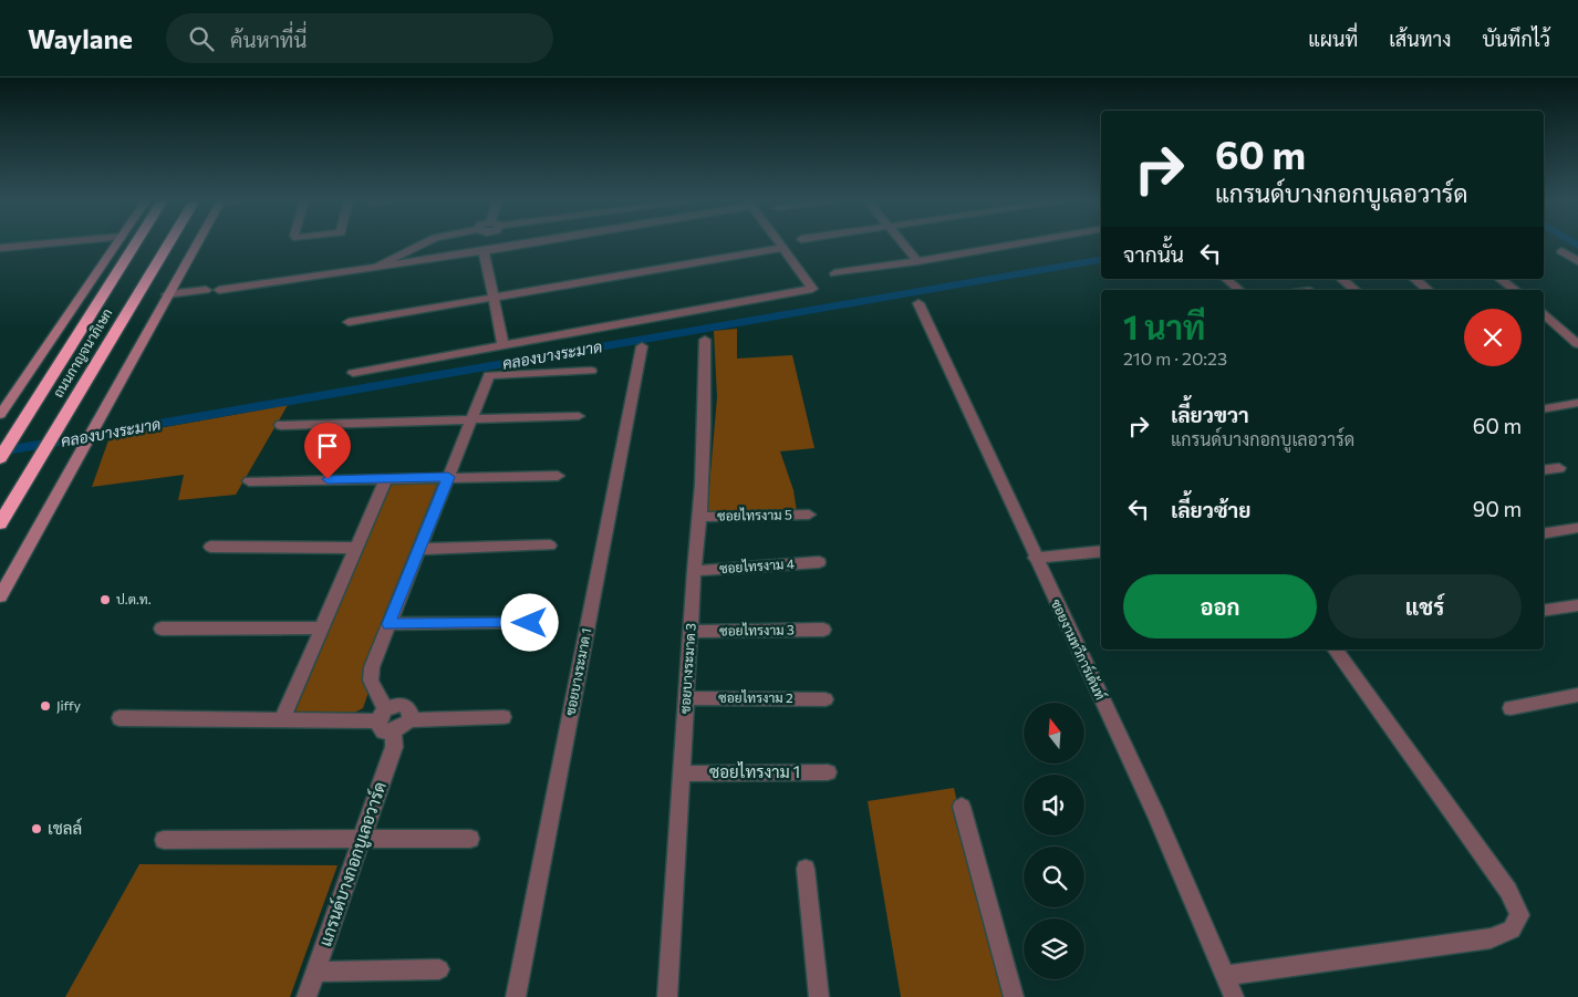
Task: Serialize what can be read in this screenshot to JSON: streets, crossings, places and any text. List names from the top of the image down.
{
  "streets": {
    "highway": ["ถนนกาญจนาภิเษก"],
    "street": [
      "ซอยไทรงาม 5",
      "ซอยไทรงาม 4",
      "ซอยไทรงาม 3",
      "ซอยงามทวีการ์เด้นท์",
      "ซอยบางระมาด 3",
      "ซอยบางระมาด 1",
      "ซอยไทรงาม 2",
      "ซอยไทรงาม 1",
      "แกรนด์บางกอกบูเลอวาร์ด"
    ]
  },
  "crossings": [
    ["ซอยไทรงาม 5", "ซอยบางระมาด 3"],
    ["ซอยไทรงาม 4", "ซอยบางระมาด 3"],
    ["ซอยไทรงาม 3", "ซอยบางระมาด 3"],
    ["ซอยบางระมาด 3", "ซอยไทรงาม 2"],
    ["ซอยบางระมาด 3", "ซอยไทรงาม 1"]
  ],
  "water": ["คลองบางระมาด"],
  "places": ["ป.ต.ท.", "Jiffy", "เชลล์"],
  "north": "top",
  "page": {
    "header": "Waylane",
    "search": "ค้นหาที่นี่",
    "nav": ["แผนที่", "เส้นทาง", "บันทึกไว้"],
    "turn": ["60 m", "แกรนด์บางกอกบูเลอวาร์ด"],
    "then": "จากนั้น",
    "heading": ["1 นาที", "210 m · 20:23"],
    "list": [
      {
        "name": "เลี้ยวขวา",
        "note": "แกรนด์บางกอกบูเลอวาร์ด",
        "value": "60 m"
      },
      {
        "name": "เลี้ยวซ้าย",
        "value": "90 m"
      }
    ],
    "buttons": ["ออก", "แชร์"]
  }
}
